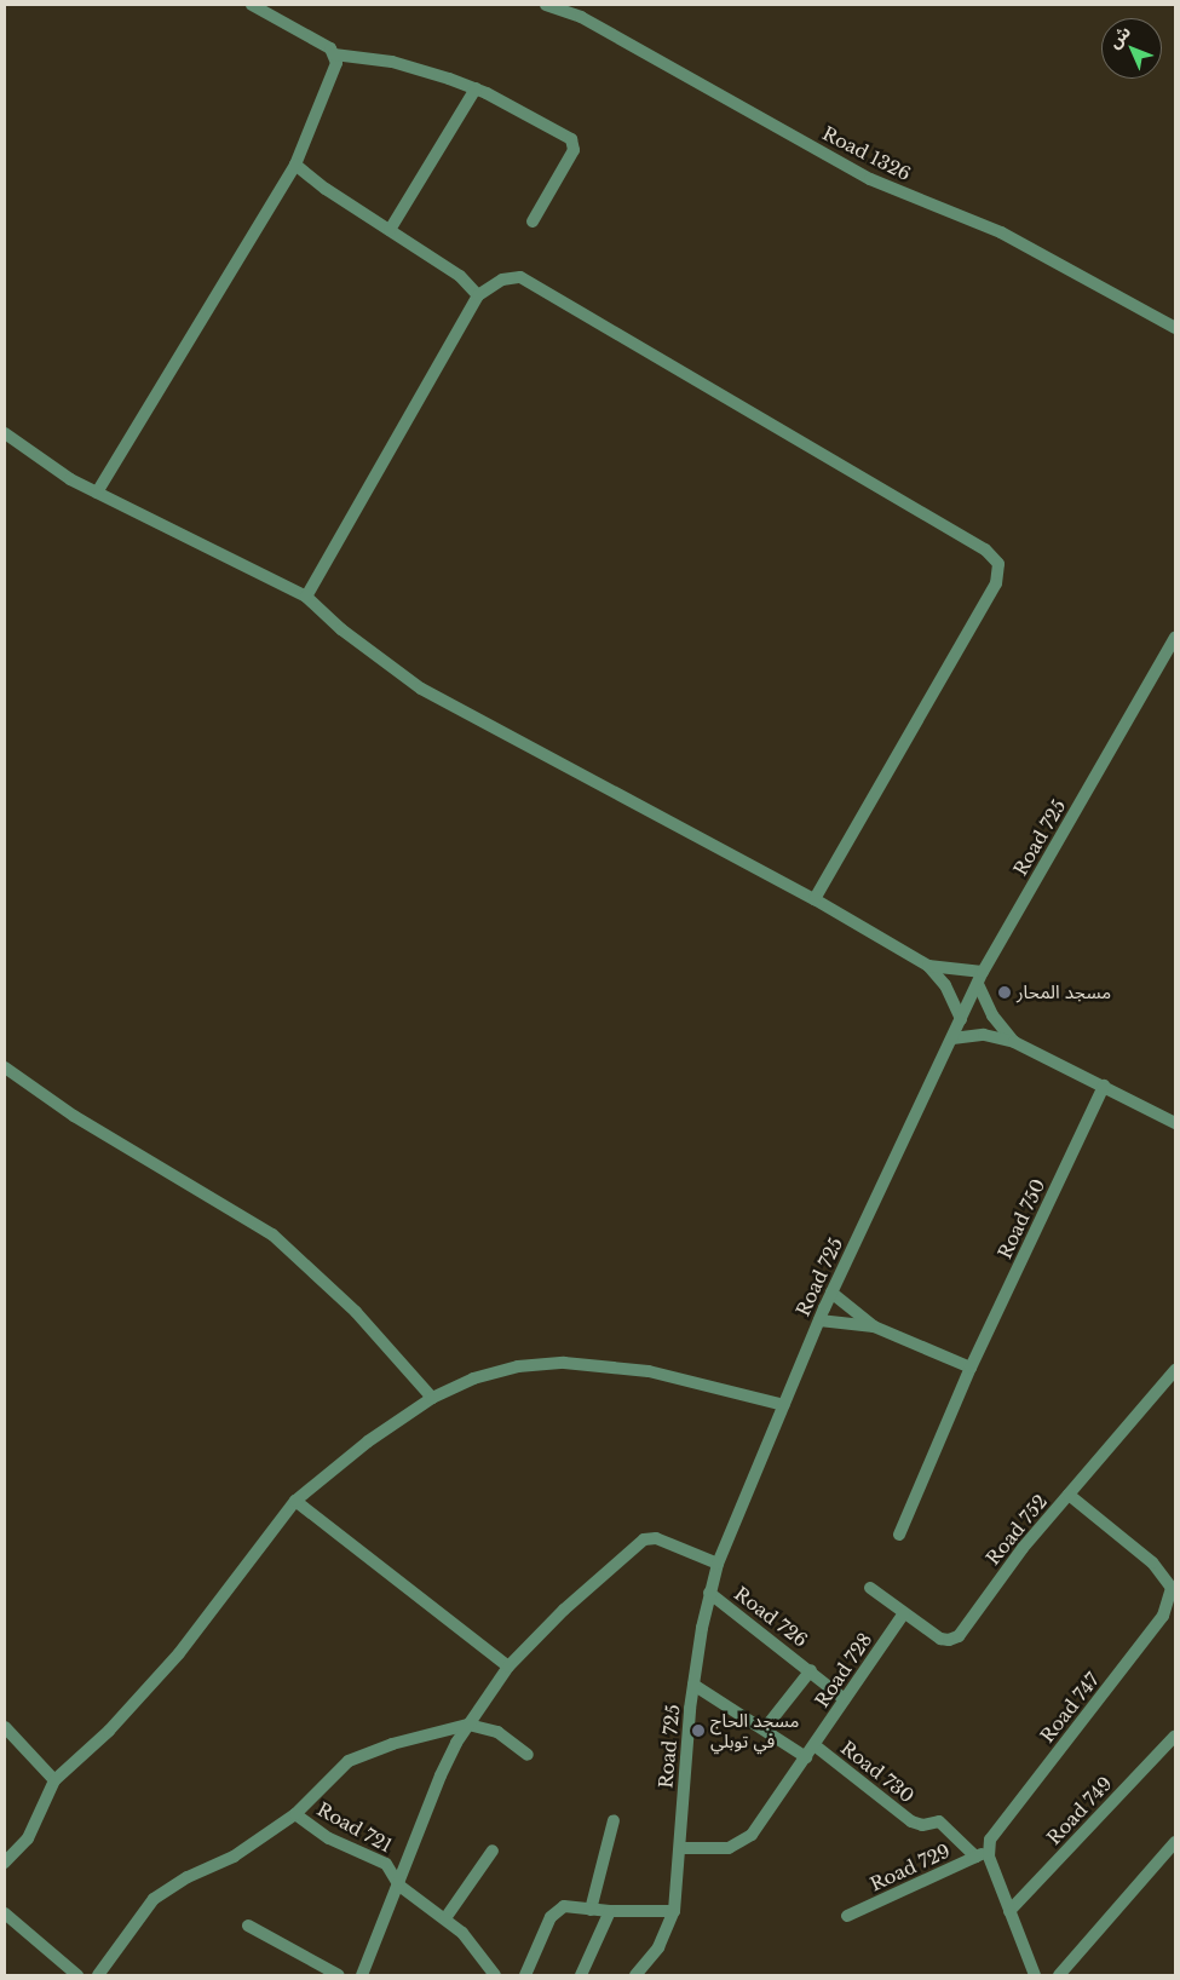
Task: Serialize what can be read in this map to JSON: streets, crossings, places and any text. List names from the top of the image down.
{
  "streets": {
    "street": [
      "Road 1326",
      "Road 725",
      "Road 750",
      "Road 752",
      "Road 726",
      "Road 728",
      "Road 747",
      "Road 730",
      "Road 749",
      "Road 721",
      "Road 729"
    ]
  },
  "crossings": [
    ["Road 725", "Road 726"],
    ["Road 725", "Road 728"],
    ["Road 752", "Road 728"],
    ["Road 752", "Road 747"],
    ["Road 726", "Road 728"],
    ["Road 728", "Road 730"],
    ["Road 747", "Road 729"],
    ["Road 730", "Road 729"]
  ],
  "places": ["مسجد المحار", "مسجد الحاج في توبلي"],
  "north": "top left"
}
